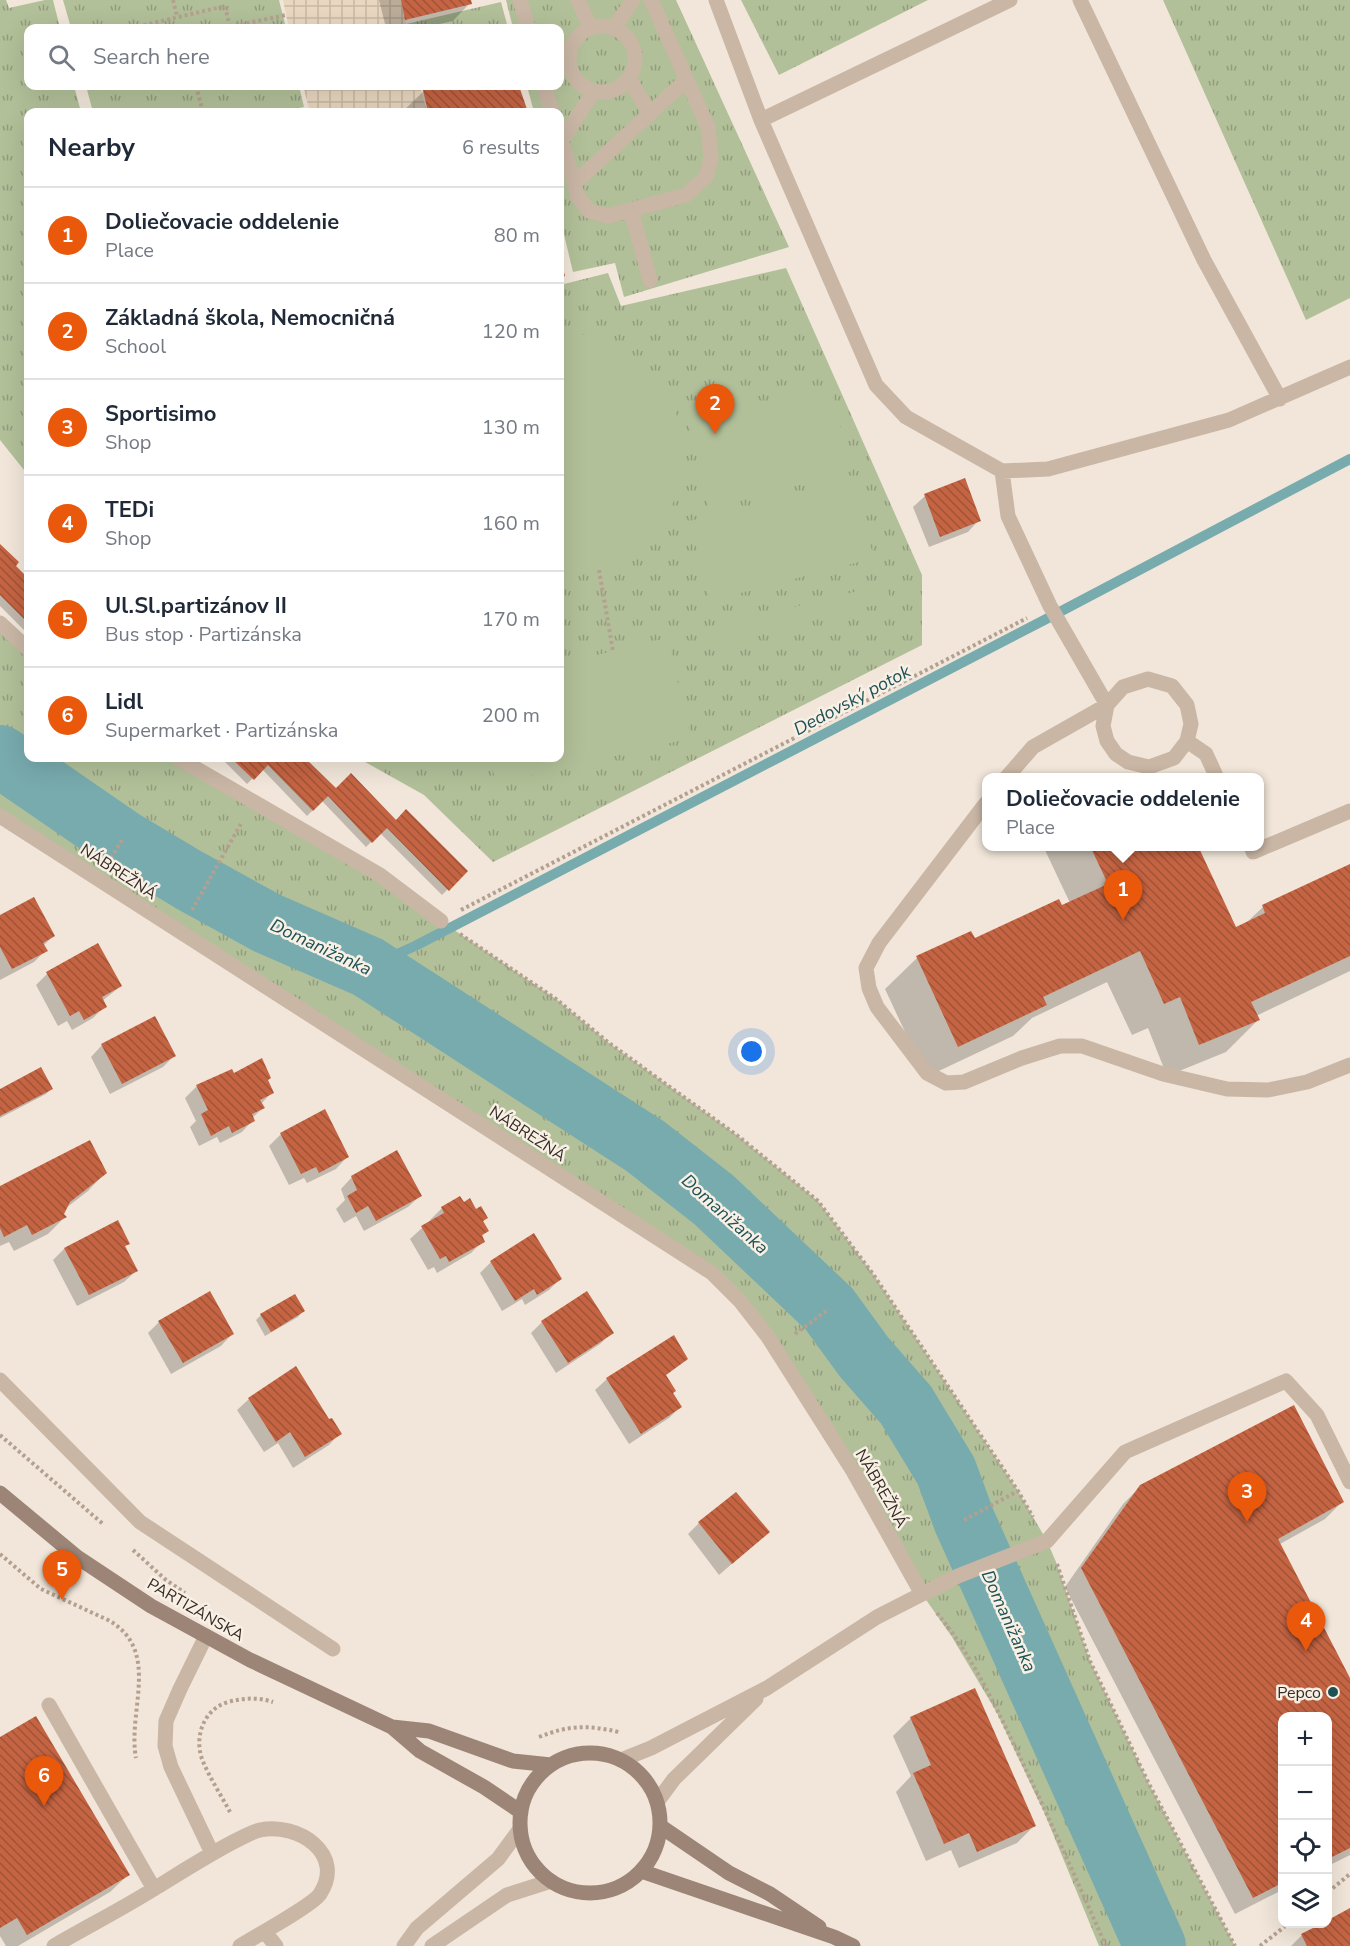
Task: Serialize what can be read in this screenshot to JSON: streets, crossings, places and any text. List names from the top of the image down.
{
  "streets": {
    "main road": ["PARTIZÁNSKA"],
    "street": ["NÁBREŽNÁ"]
  },
  "water": ["Dedovský potok", "Domanižanka"],
  "places": ["Pepco"],
  "page": {
    "search": "Search here",
    "heading": ["Nearby", "6 results"],
    "list": [
      {
        "mark": "1",
        "name": "Doliečovacie oddelenie",
        "note": "Place",
        "value": "80 m"
      },
      {
        "mark": "2",
        "name": "Základná škola, Nemocničná",
        "note": "School",
        "value": "120 m"
      },
      {
        "mark": "3",
        "name": "Sportisimo",
        "note": "Shop",
        "value": "130 m"
      },
      {
        "mark": "4",
        "name": "TEDi",
        "note": "Shop",
        "value": "160 m"
      },
      {
        "mark": "5",
        "name": "Ul.Sl.partizánov II",
        "note": "Bus stop · Partizánska",
        "value": "170 m"
      },
      {
        "mark": "6",
        "name": "Lidl",
        "note": "Supermarket · Partizánska",
        "value": "200 m"
      }
    ],
    "pins": [
      "2",
      "1",
      "3",
      "5",
      "4",
      "6"
    ],
    "popup": ["Doliečovacie oddelenie", "Place"],
    "map_buttons": ["+", "−"]
  }
}
